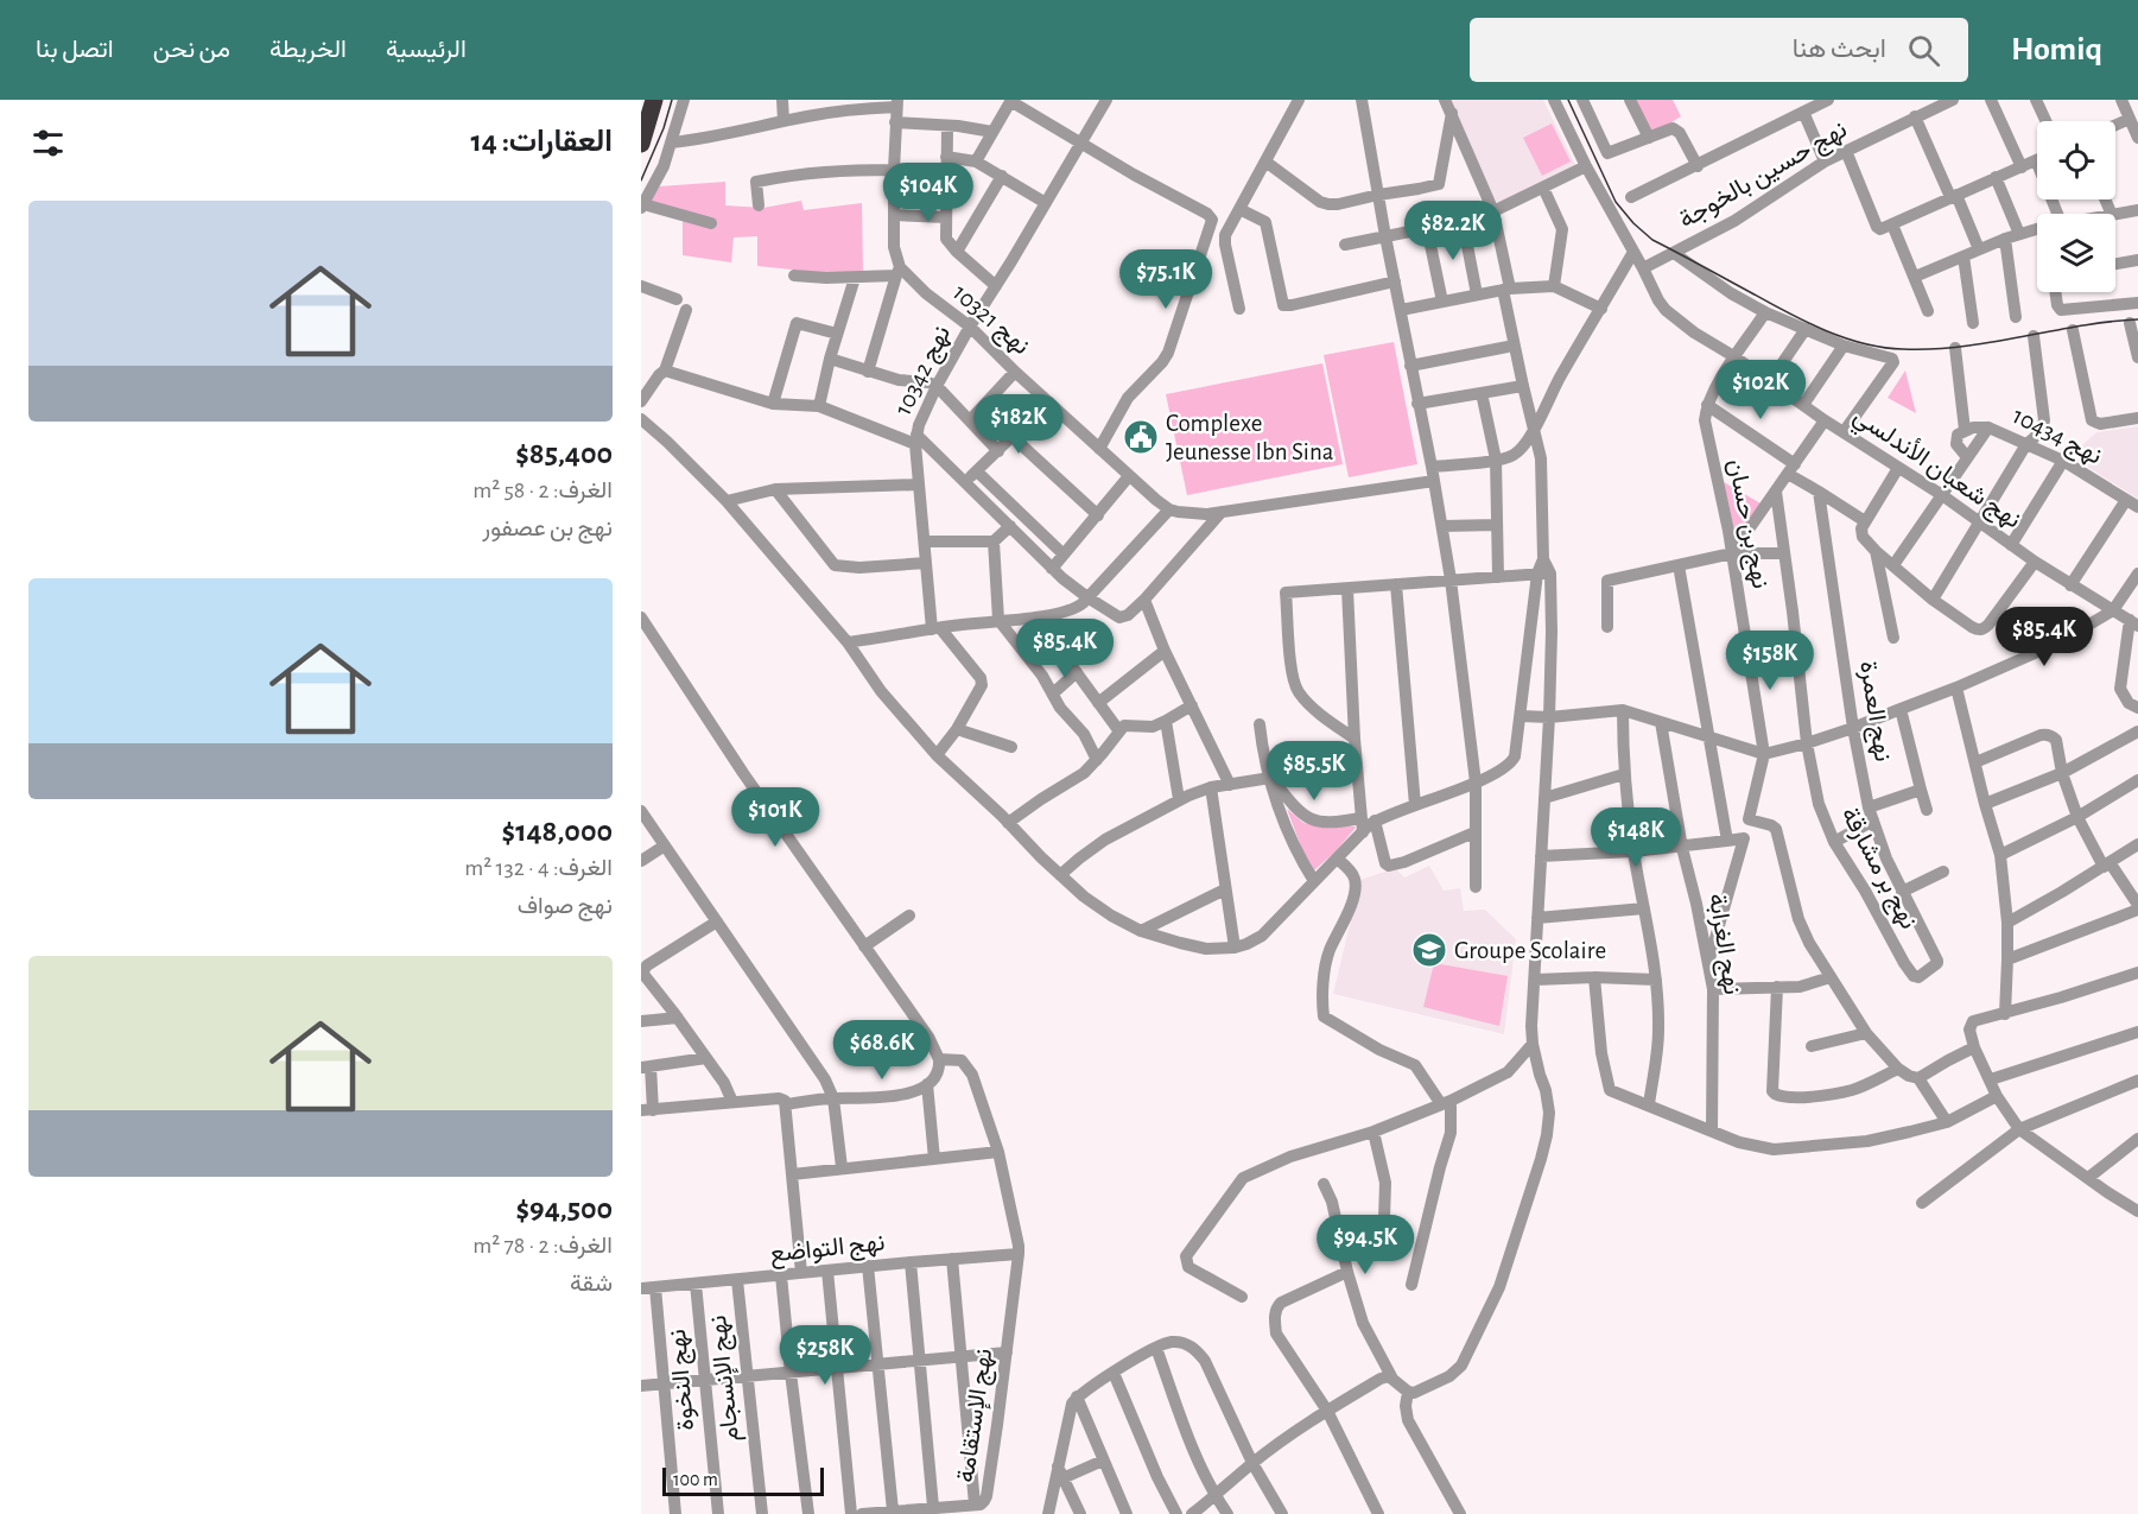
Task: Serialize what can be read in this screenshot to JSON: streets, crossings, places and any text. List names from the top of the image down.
{
  "streets": {
    "street": [
      "نهج حسين بالخوجة",
      "نهج 10321",
      "نهج 10342",
      "نهج 10434",
      "نهج شعبان الأندلسي",
      "نهج بن حسان",
      "نهج العمرة",
      "نهج بر مشارقة",
      "نهج الغرابة",
      "نهج التواضع",
      "نهج الإنسجام",
      "نهج النخوة",
      "نهج الإستقامة"
    ]
  },
  "crossings": [
    ["نهج حسين بالخوجة", "نهج شعبان الأندلسي"],
    ["نهج 10321", "نهج 10342"],
    ["نهج 10434", "نهج شعبان الأندلسي"],
    ["نهج بن حسان", "نهج الغرابة"],
    ["نهج العمرة", "نهج بر مشارقة"],
    ["نهج التواضع", "نهج الإنسجام"],
    ["نهج التواضع", "نهج النخوة"],
    ["نهج التواضع", "نهج الإستقامة"]
  ],
  "places": {
    "public building": ["Complexe Jeunesse Ibn Sina"],
    "school or university": ["Groupe Scolaire"]
  },
  "scale_bar": "100 m",
  "page": {
    "header": "Homiq",
    "search": "ابحث هنا",
    "nav": [
      "الرئيسية",
      "الخريطة",
      "من نحن",
      "اتصل بنا"
    ],
    "heading": "العقارات: 14",
    "price": [
      "$104K",
      "$82.2K",
      "$75.1K",
      "$102K",
      "$182K",
      "$85.4K",
      "$85.4K",
      "$158K",
      "$85.5K",
      "$101K",
      "$148K",
      "$68.6K",
      "$94.5K",
      "$258K"
    ],
    "list": [
      {
        "name": "$85,400",
        "note": "الغرف: 2 · 58 m² · نهج بن عصفور"
      },
      {
        "name": "$148,000",
        "note": "الغرف: 4 · 132 m² · نهج صواف"
      },
      {
        "name": "$94,500",
        "note": "الغرف: 2 · 78 m² · شقة"
      }
    ],
    "scale": "100 m"
  }
}
